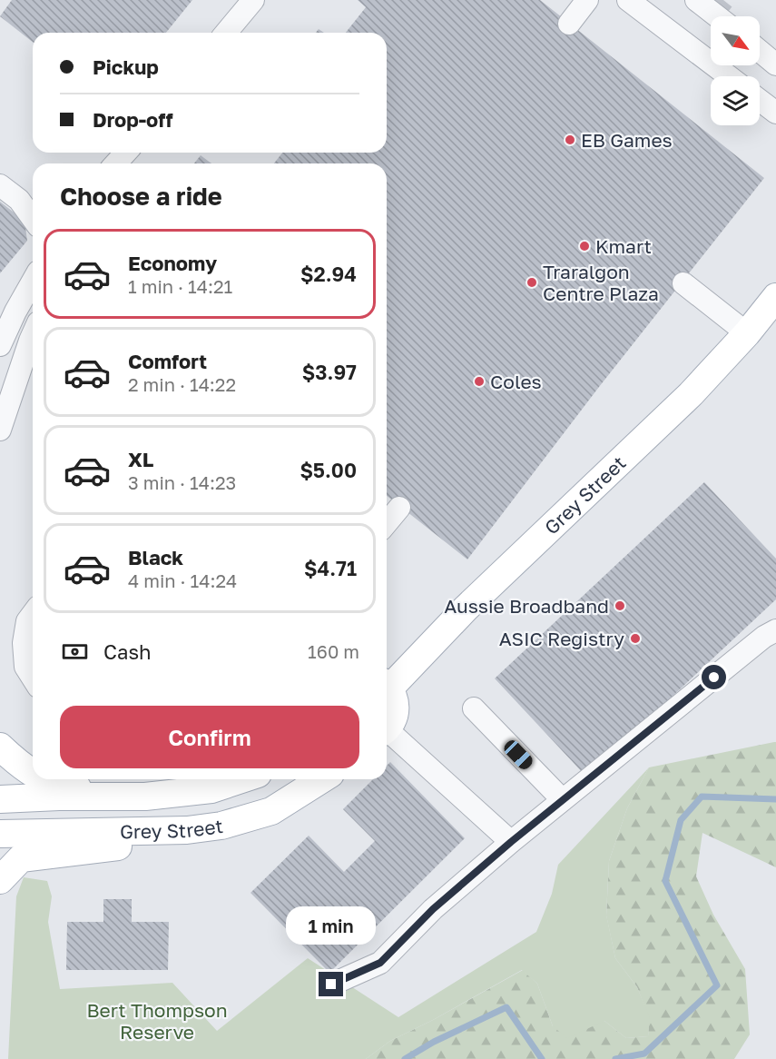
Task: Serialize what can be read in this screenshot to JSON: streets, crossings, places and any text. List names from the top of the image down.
{
  "streets": {
    "main road": ["Grey Street"]
  },
  "parks": ["Bert Thompson Reserve"],
  "places": [
    "EB Games",
    "Kmart",
    "Traralgon Centre Plaza",
    "Coles",
    "Aussie Broadband",
    "ASIC Registry"
  ],
  "north": "bottom right",
  "page": {
    "banner": ["Pickup", "Drop-off"],
    "heading": "Choose a ride",
    "list": [
      {
        "name": "Economy",
        "note": "1 min · 14:21",
        "value": "$2.94"
      },
      {
        "name": "Comfort",
        "note": "2 min · 14:22",
        "value": "$3.97"
      },
      {
        "name": "XL",
        "note": "3 min · 14:23",
        "value": "$5.00"
      },
      {
        "name": "Black",
        "note": "4 min · 14:24",
        "value": "$4.71"
      }
    ],
    "pay": ["Cash", "160 m"],
    "buttons": "Confirm",
    "bubble": "1 min"
  }
}
